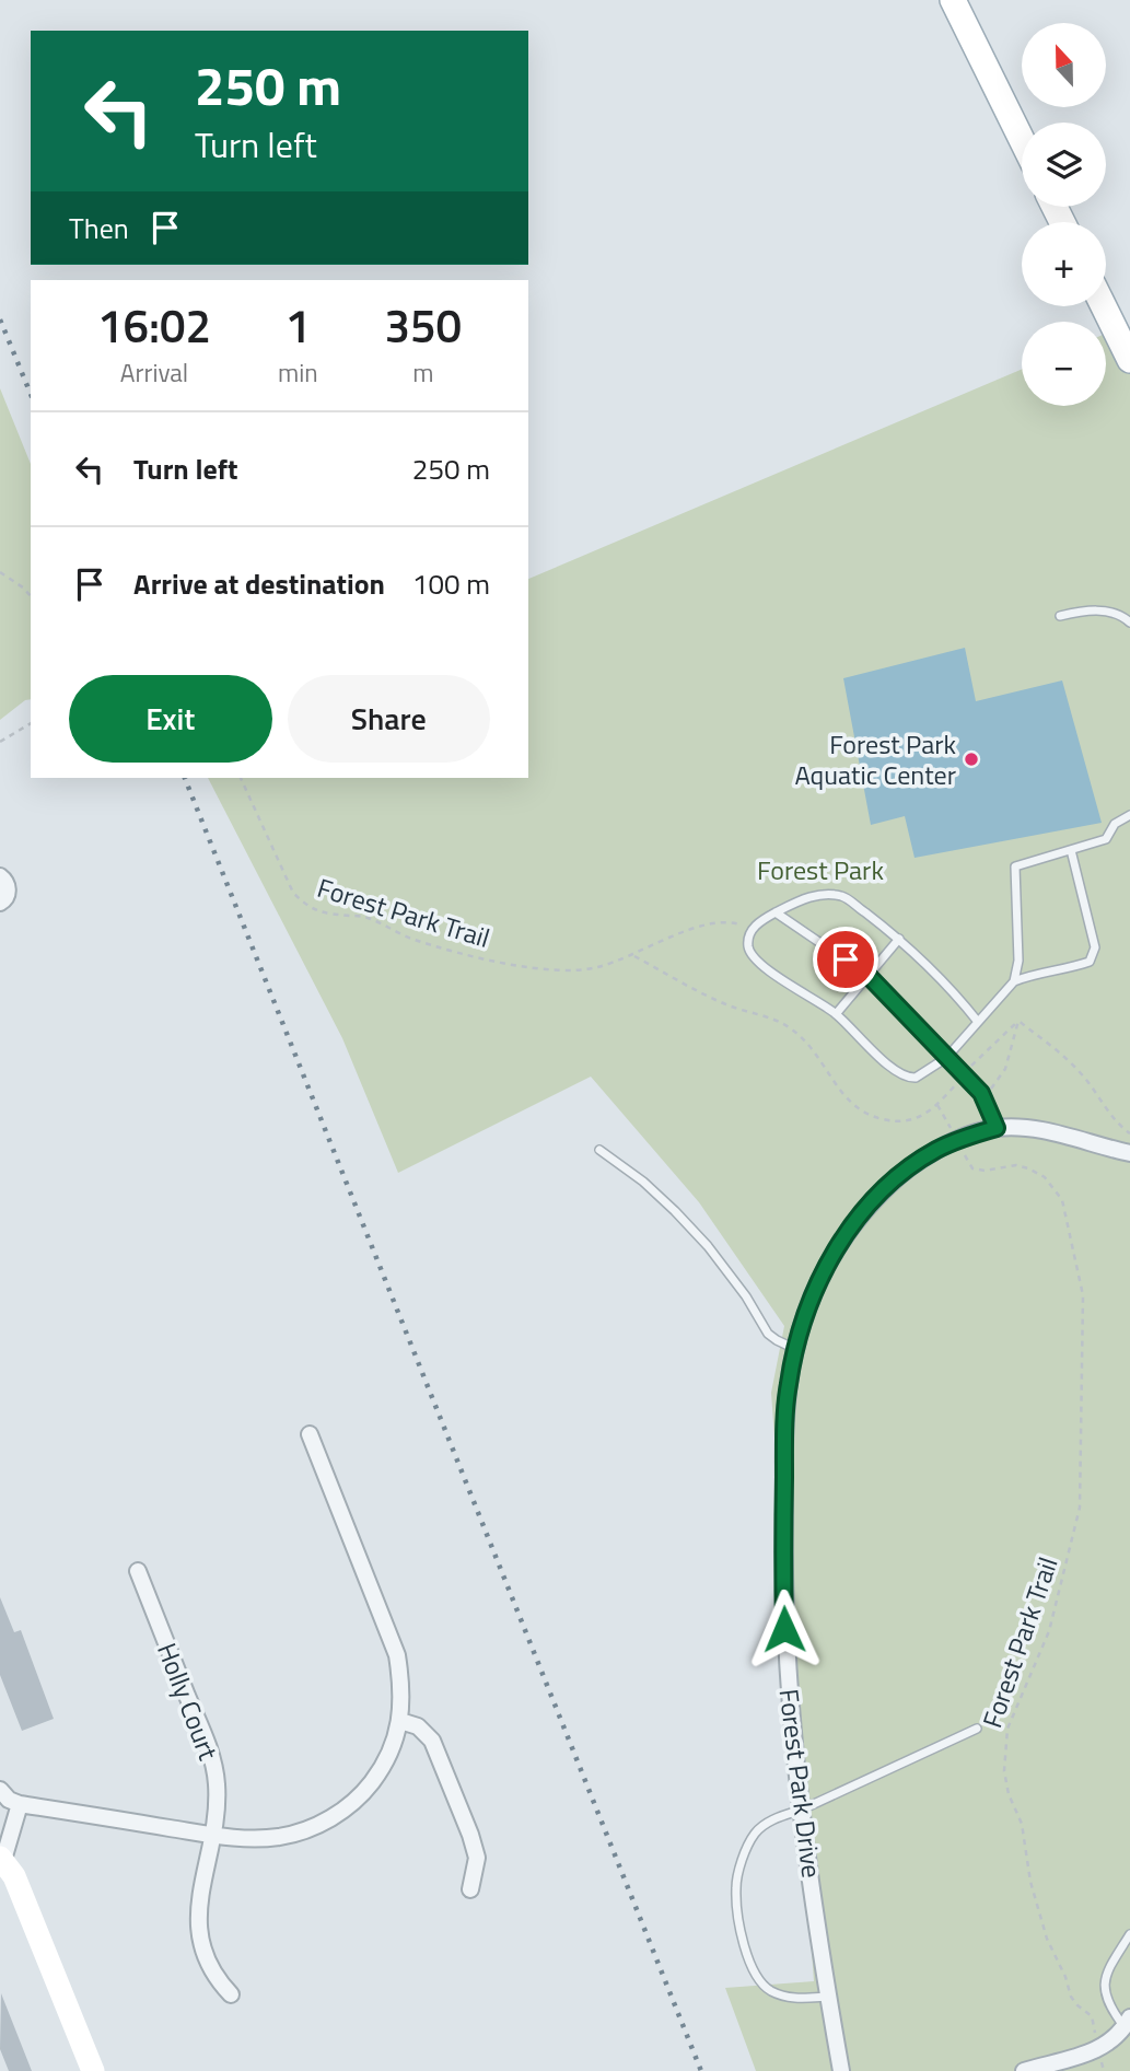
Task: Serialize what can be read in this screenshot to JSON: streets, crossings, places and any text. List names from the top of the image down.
{
  "streets": {
    "street": ["Holly Court", "Forest Park Drive"],
    "path": ["Forest Park Trail"]
  },
  "crossings": [
    ["Forest Park Trail", "Forest Park Drive"]
  ],
  "parks": ["Forest Park"],
  "places": ["Forest Park Aquatic Center"],
  "north": "top",
  "page": {
    "map_buttons": ["+", "−"],
    "turn": ["250 m", "Turn left"],
    "then": "Then",
    "eta": [
      "16:02",
      "Arrival",
      "1",
      "min",
      "350",
      "m"
    ],
    "list": [
      {
        "name": "Turn left",
        "value": "250 m"
      },
      {
        "name": "Arrive at destination",
        "value": "100 m"
      }
    ],
    "buttons": ["Exit", "Share"]
  }
}
